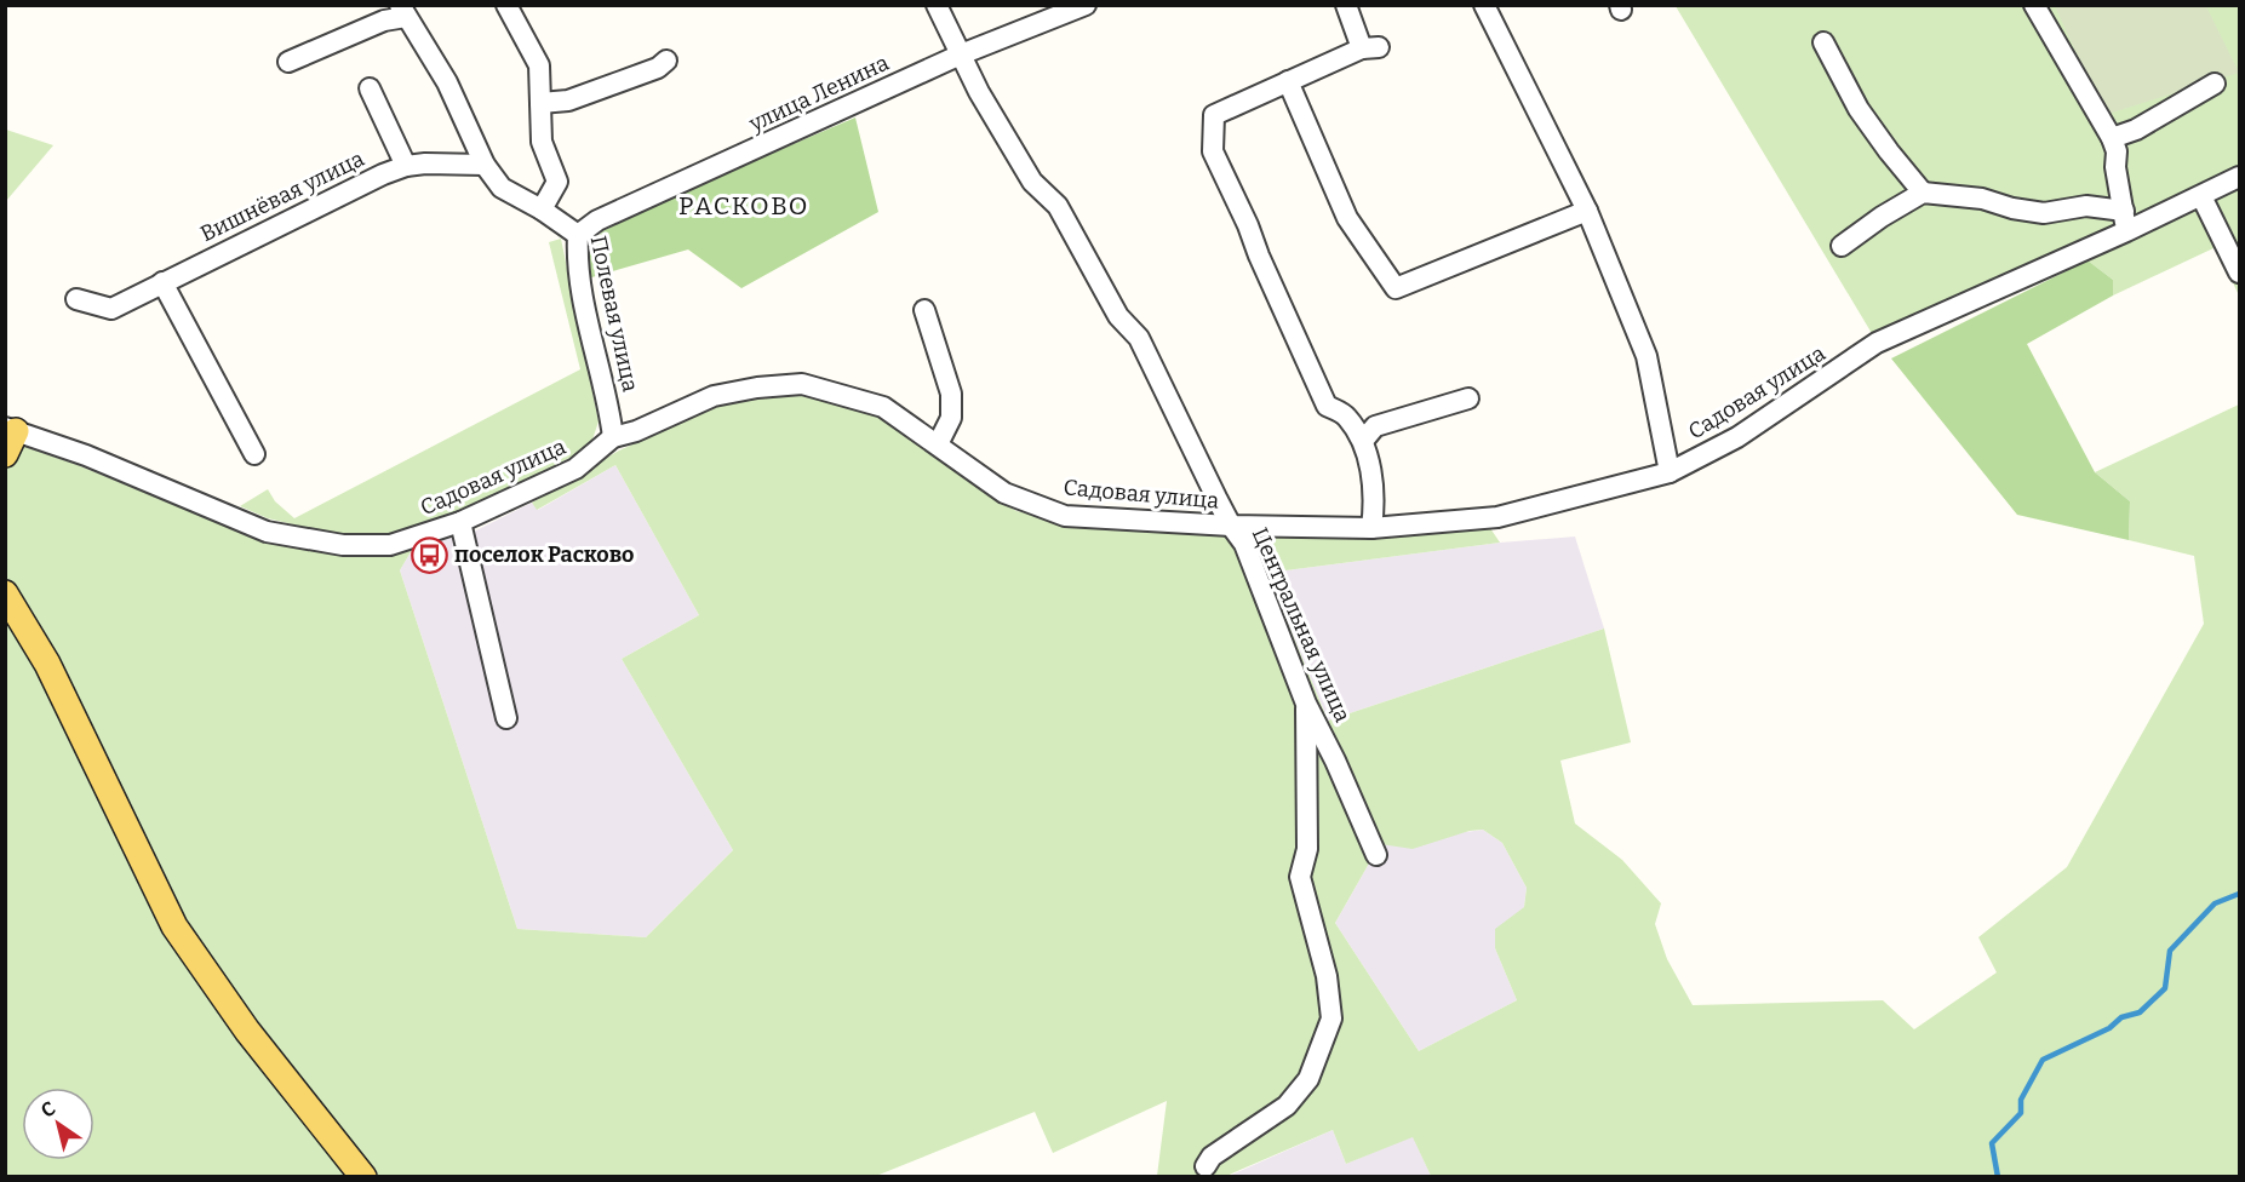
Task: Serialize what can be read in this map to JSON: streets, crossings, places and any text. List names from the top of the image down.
{
  "streets": {
    "street": [
      "улица Ленина",
      "Вишнёвая улица",
      "Полевая улица",
      "Садовая улица",
      "Центральная улица"
    ]
  },
  "crossings": [
    ["улица Ленина", "Полевая улица"],
    ["улица Ленина", "Центральная улица"],
    ["Вишнёвая улица", "Полевая улица"],
    ["Полевая улица", "Садовая улица"],
    ["Садовая улица", "Центральная улица"]
  ],
  "districts": ["РАСКОВО"],
  "places": {
    "bus stop": ["поселок Расково"]
  },
  "north": "top left"
}
